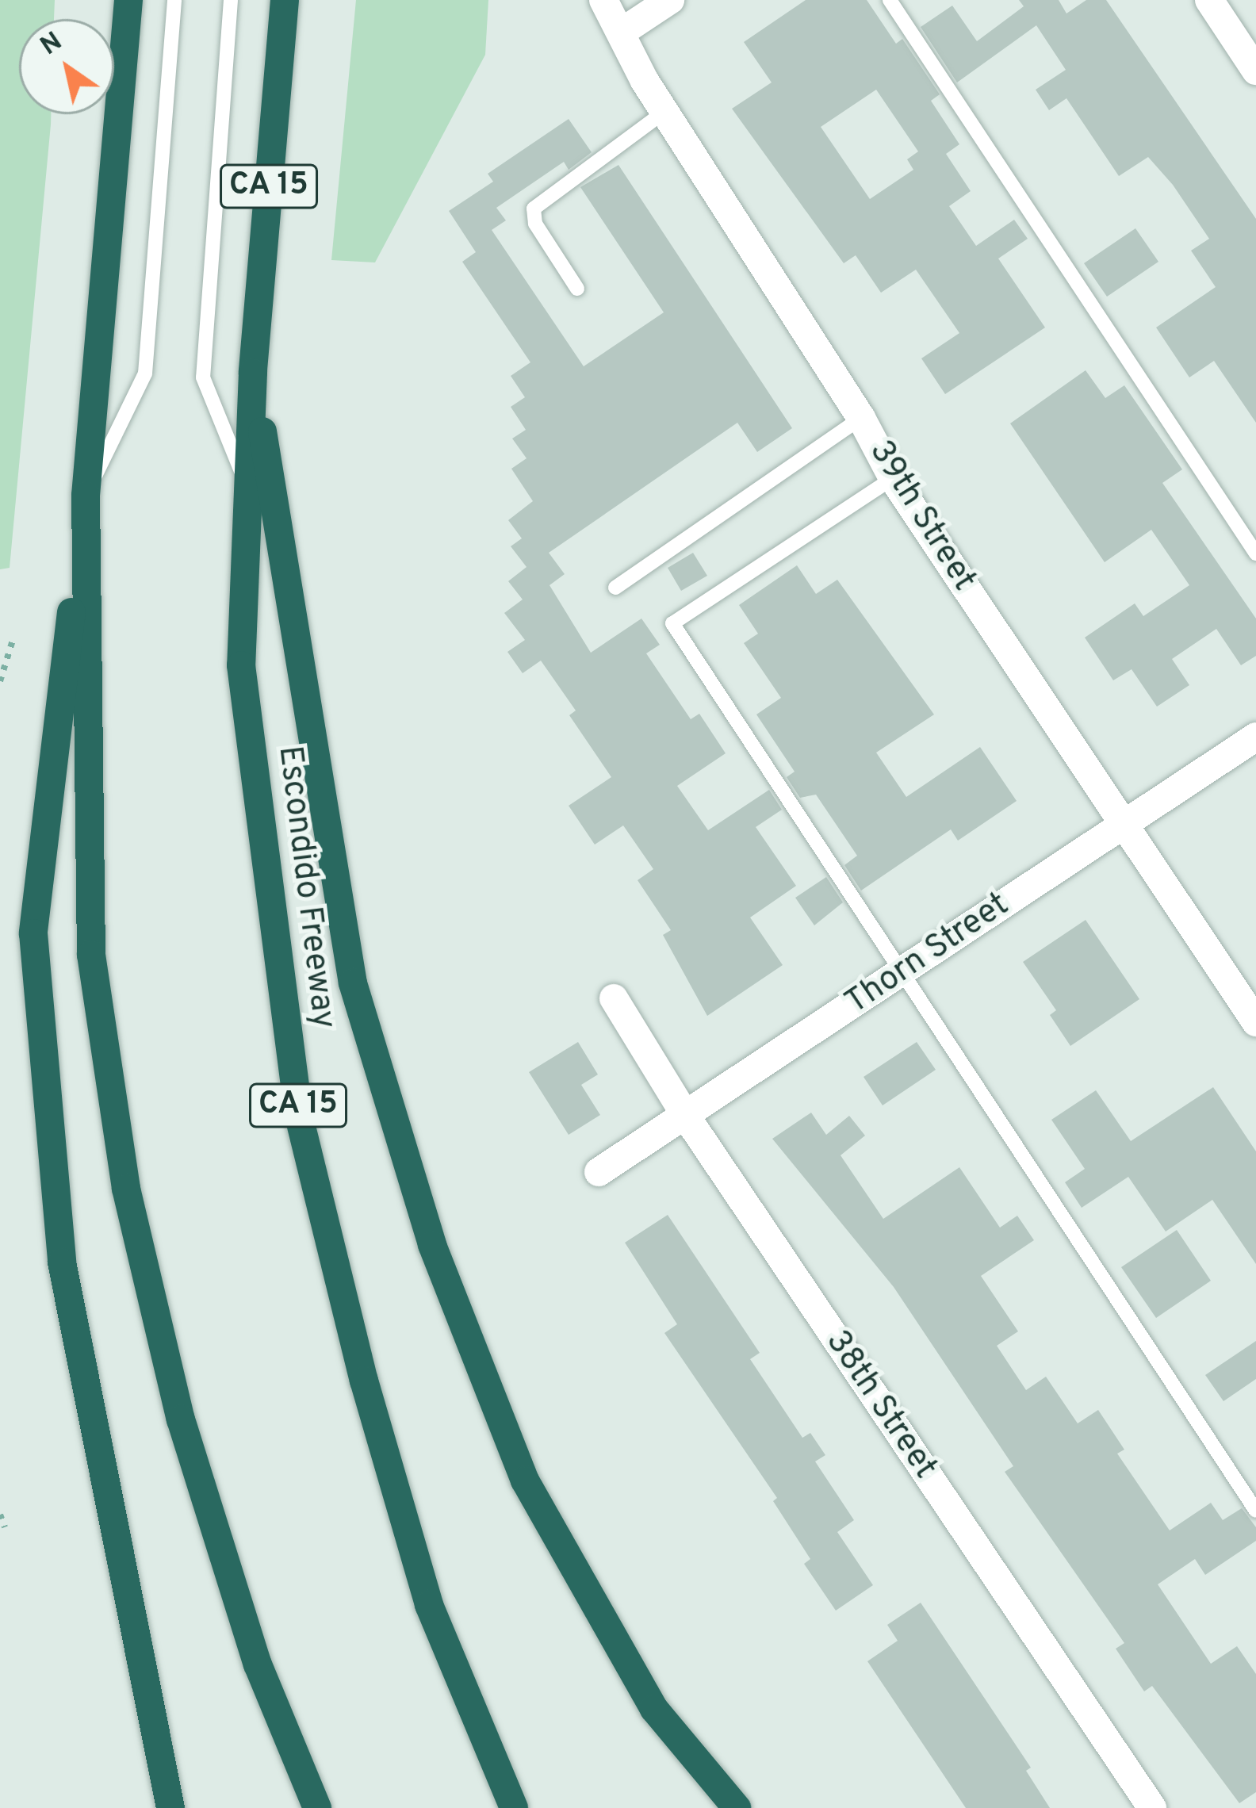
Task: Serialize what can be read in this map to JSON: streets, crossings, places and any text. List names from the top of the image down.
{
  "streets": {
    "highway": ["CA 15", "Escondido Freeway"],
    "street": ["39th Street", "Thorn Street", "38th Street"]
  },
  "crossings": [
    ["39th Street", "Thorn Street"],
    ["Thorn Street", "38th Street"]
  ],
  "north": "top left"
}
